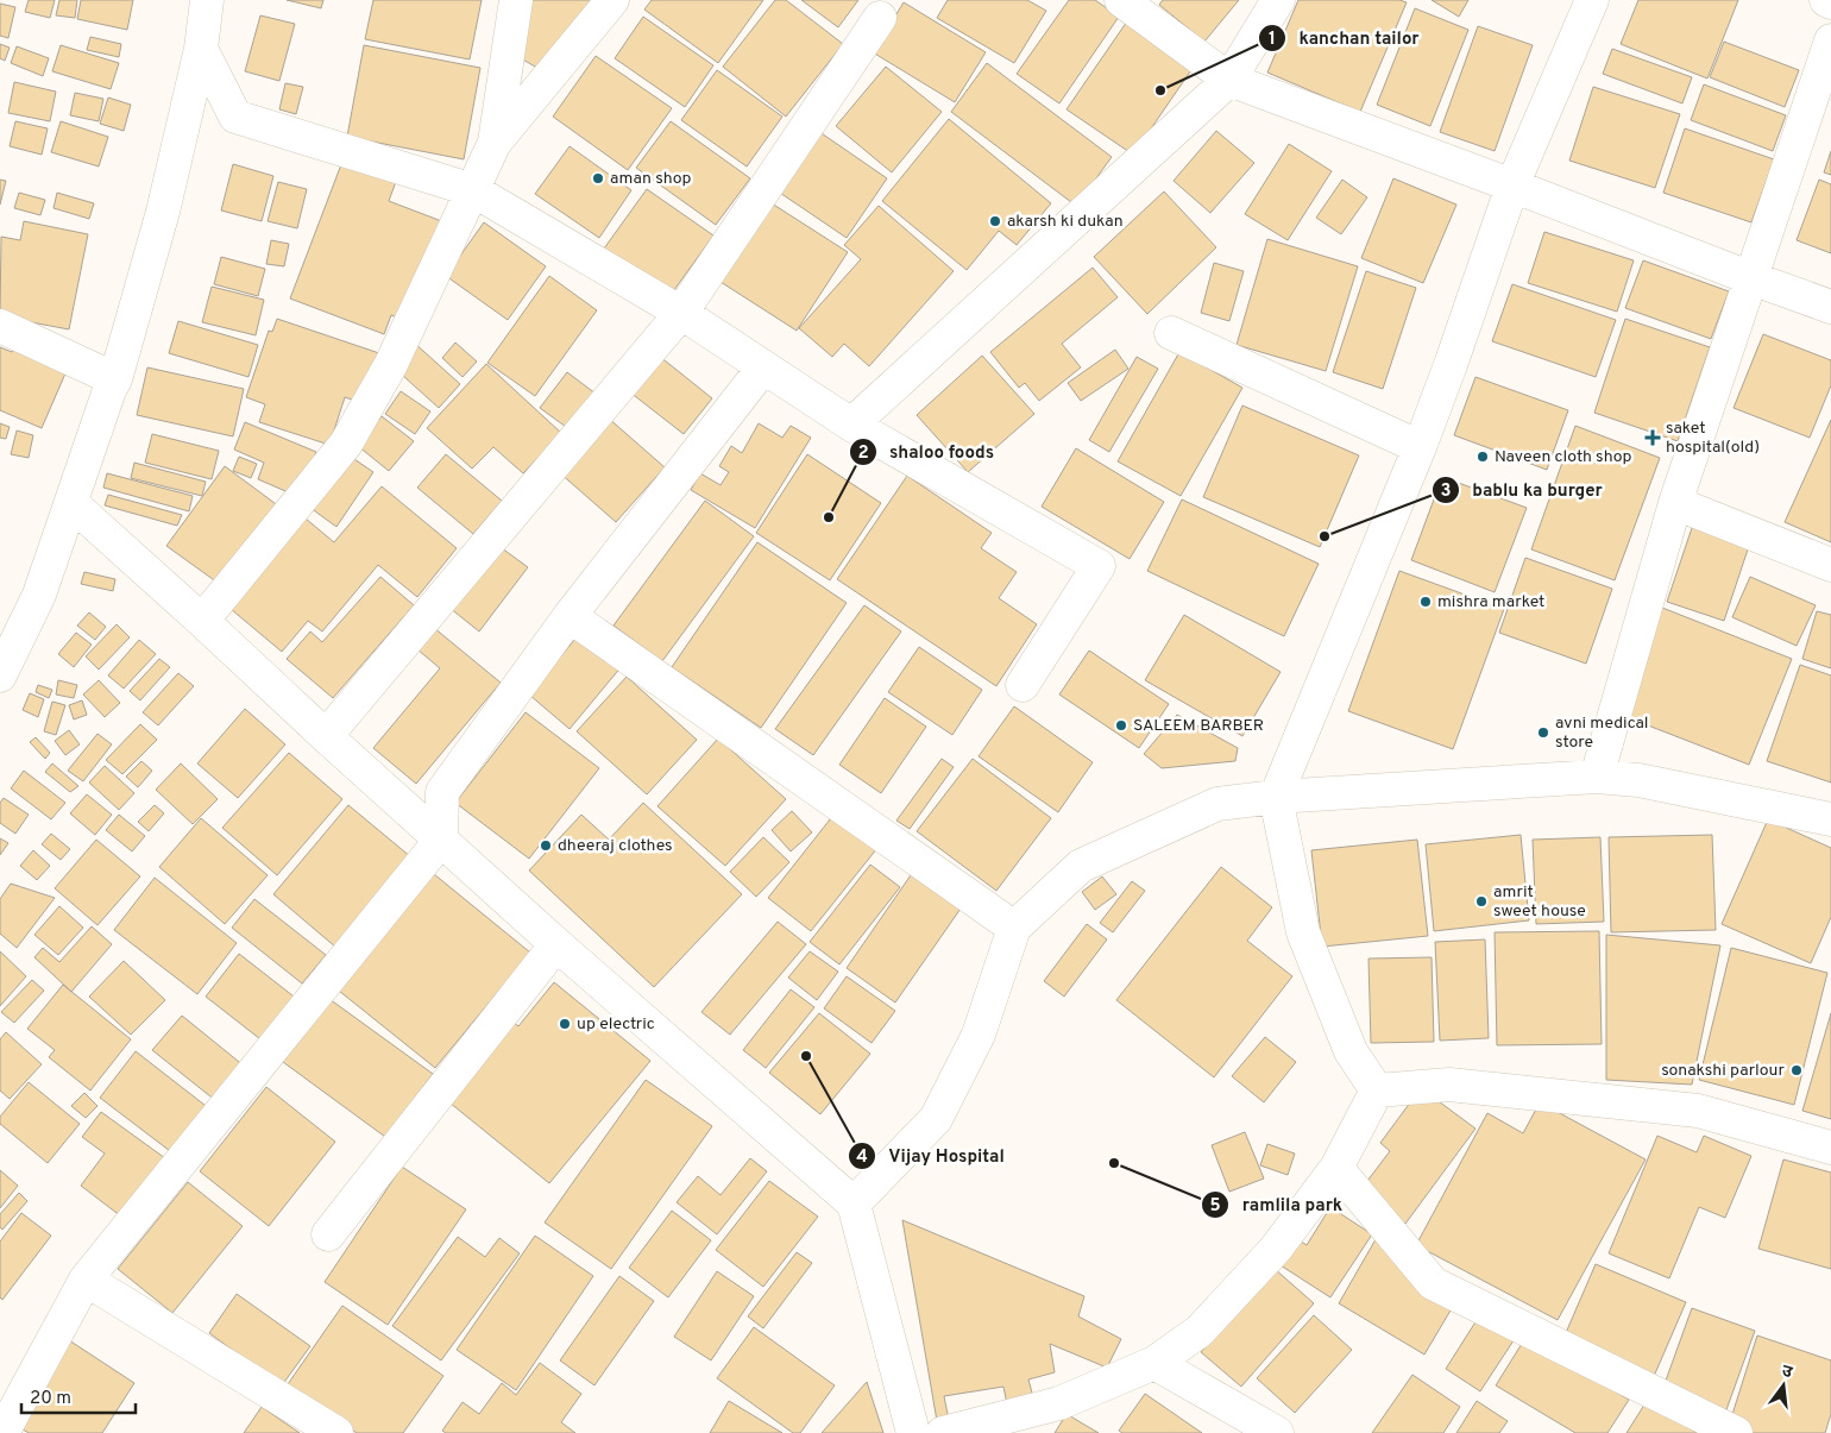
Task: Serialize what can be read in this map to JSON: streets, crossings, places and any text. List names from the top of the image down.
{
  "places": {
    "other": [
      "kanchan tailor",
      "aman shop",
      "akarsh ki dukan",
      "Naveen cloth shop",
      "shaloo foods",
      "bablu ka burger",
      "mishra market",
      "SALEEM BARBER",
      "avni medical store",
      "dheeraj clothes",
      "amrit sweet house",
      "up electric",
      "Vijay Hospital",
      "sonakshi parlour",
      "ramlila park"
    ],
    "health": ["saket hospital(old)"]
  },
  "scale_bar": "20 m",
  "north": "top"
}
